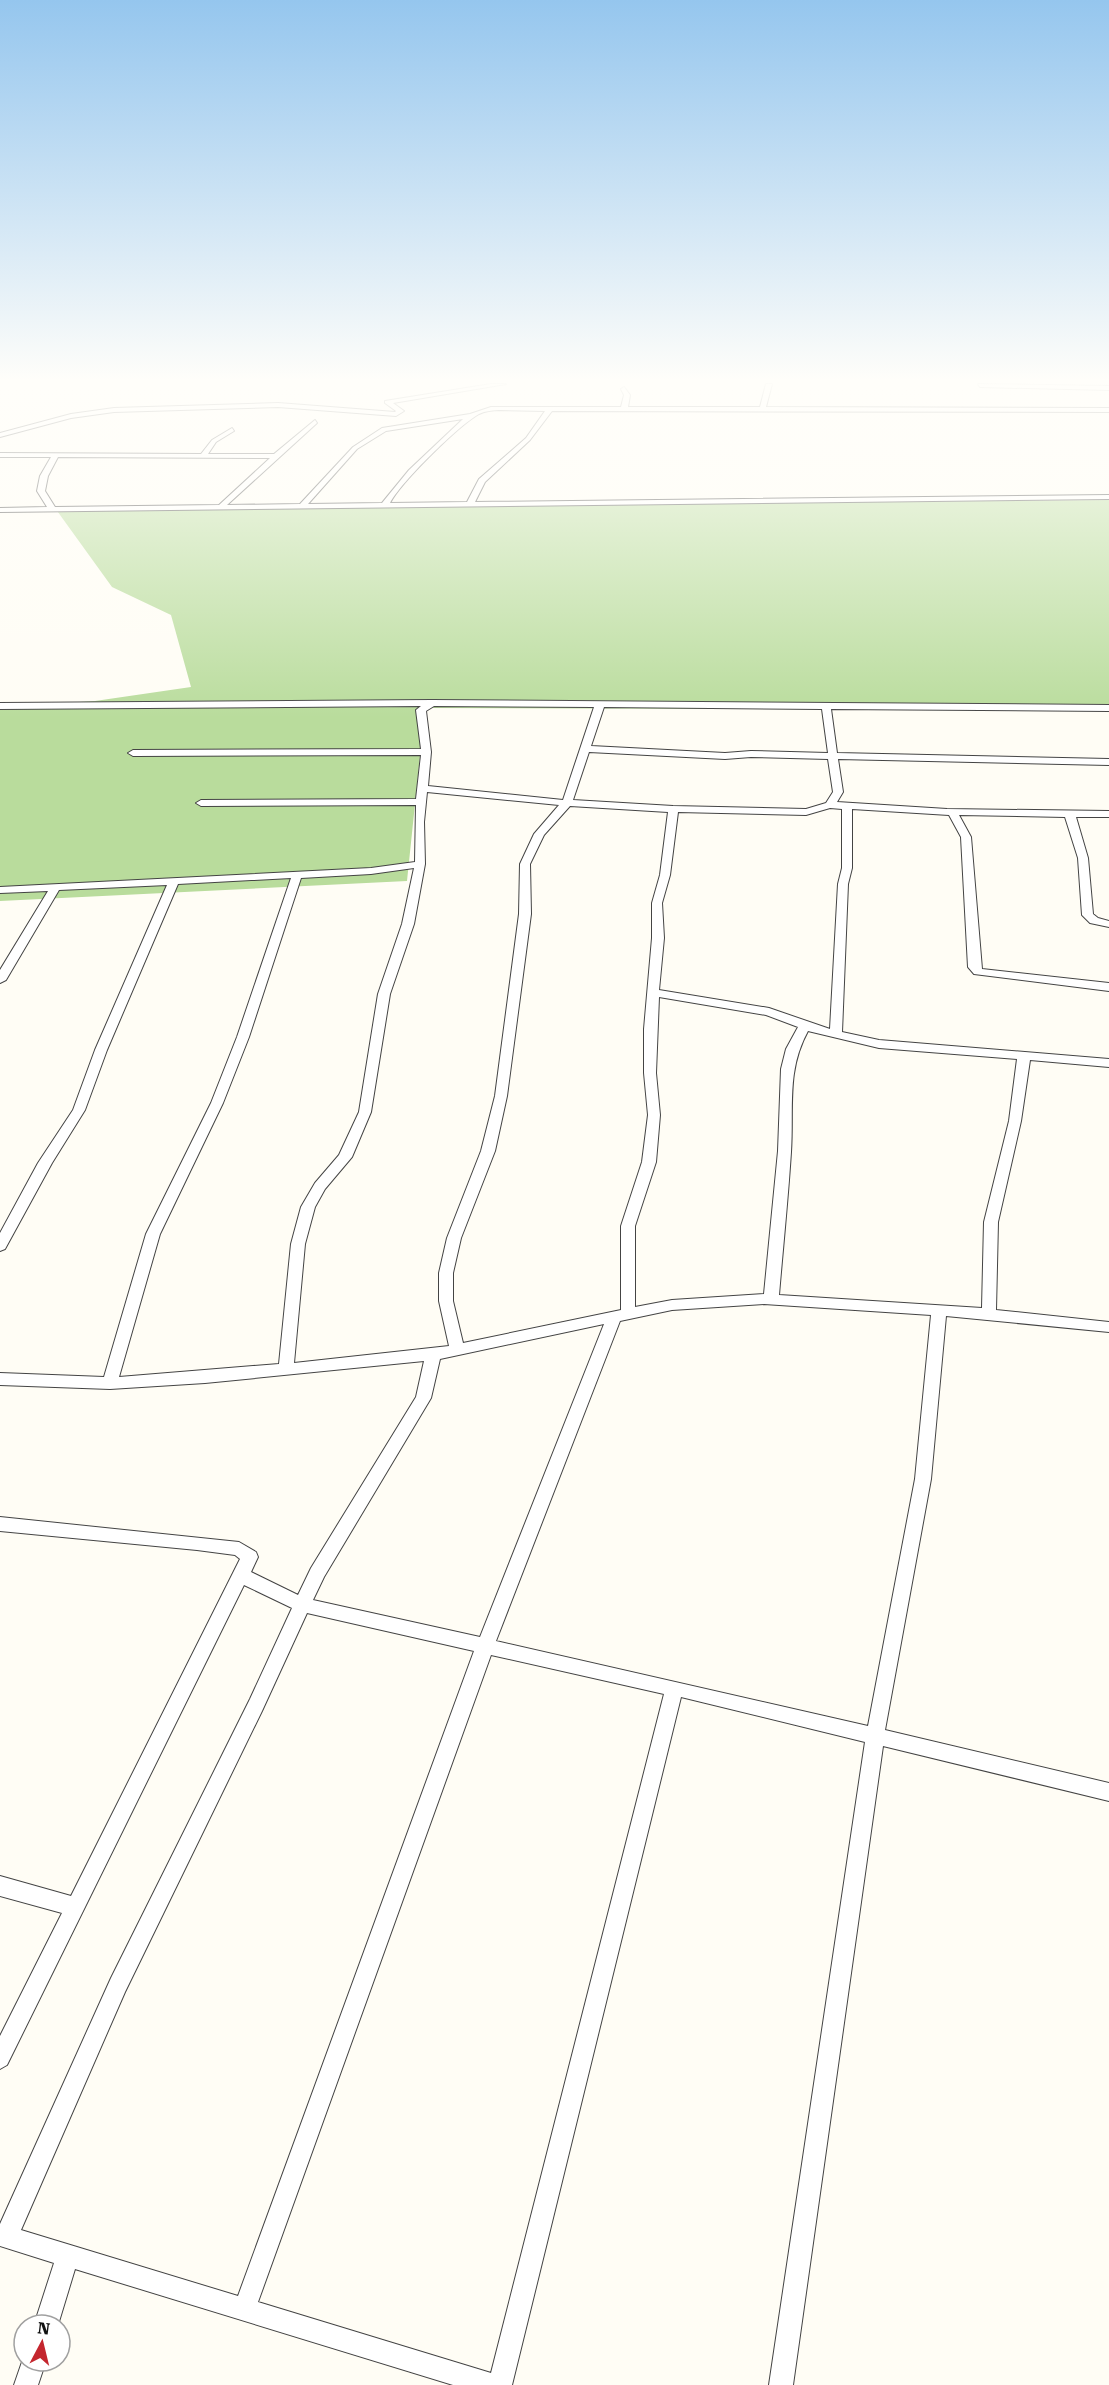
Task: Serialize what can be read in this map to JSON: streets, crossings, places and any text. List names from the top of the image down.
{
  "north": "top"
}
